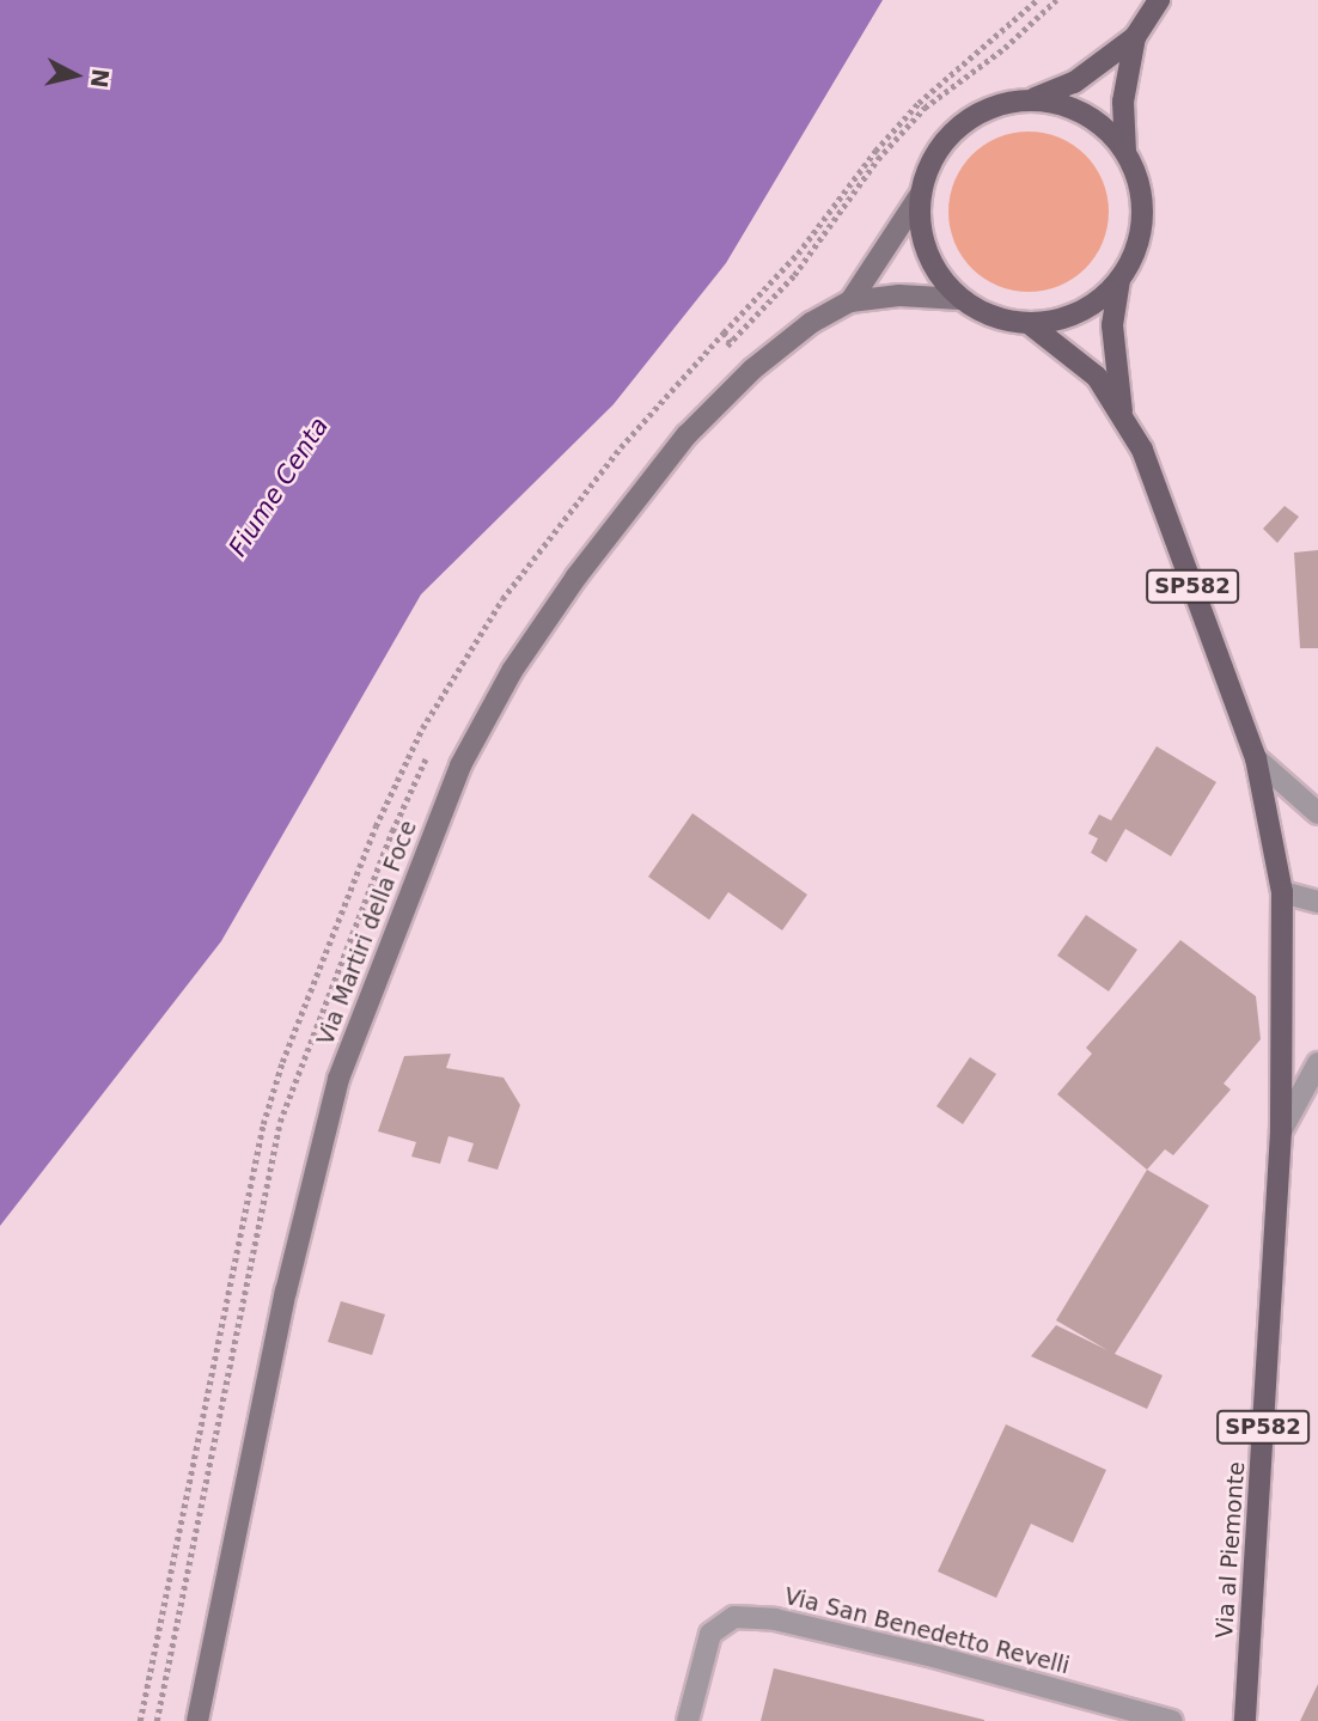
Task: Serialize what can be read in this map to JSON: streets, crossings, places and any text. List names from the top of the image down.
{
  "streets": {
    "main road": ["SP582", "Via Martiri della Foce", "Via al Piemonte"],
    "street": ["Via San Benedetto Revelli"]
  },
  "crossings": [
    ["Via Martiri della Foce", "Via al Piemonte"]
  ],
  "water": ["Fiume Centa"],
  "north": "right"
}
